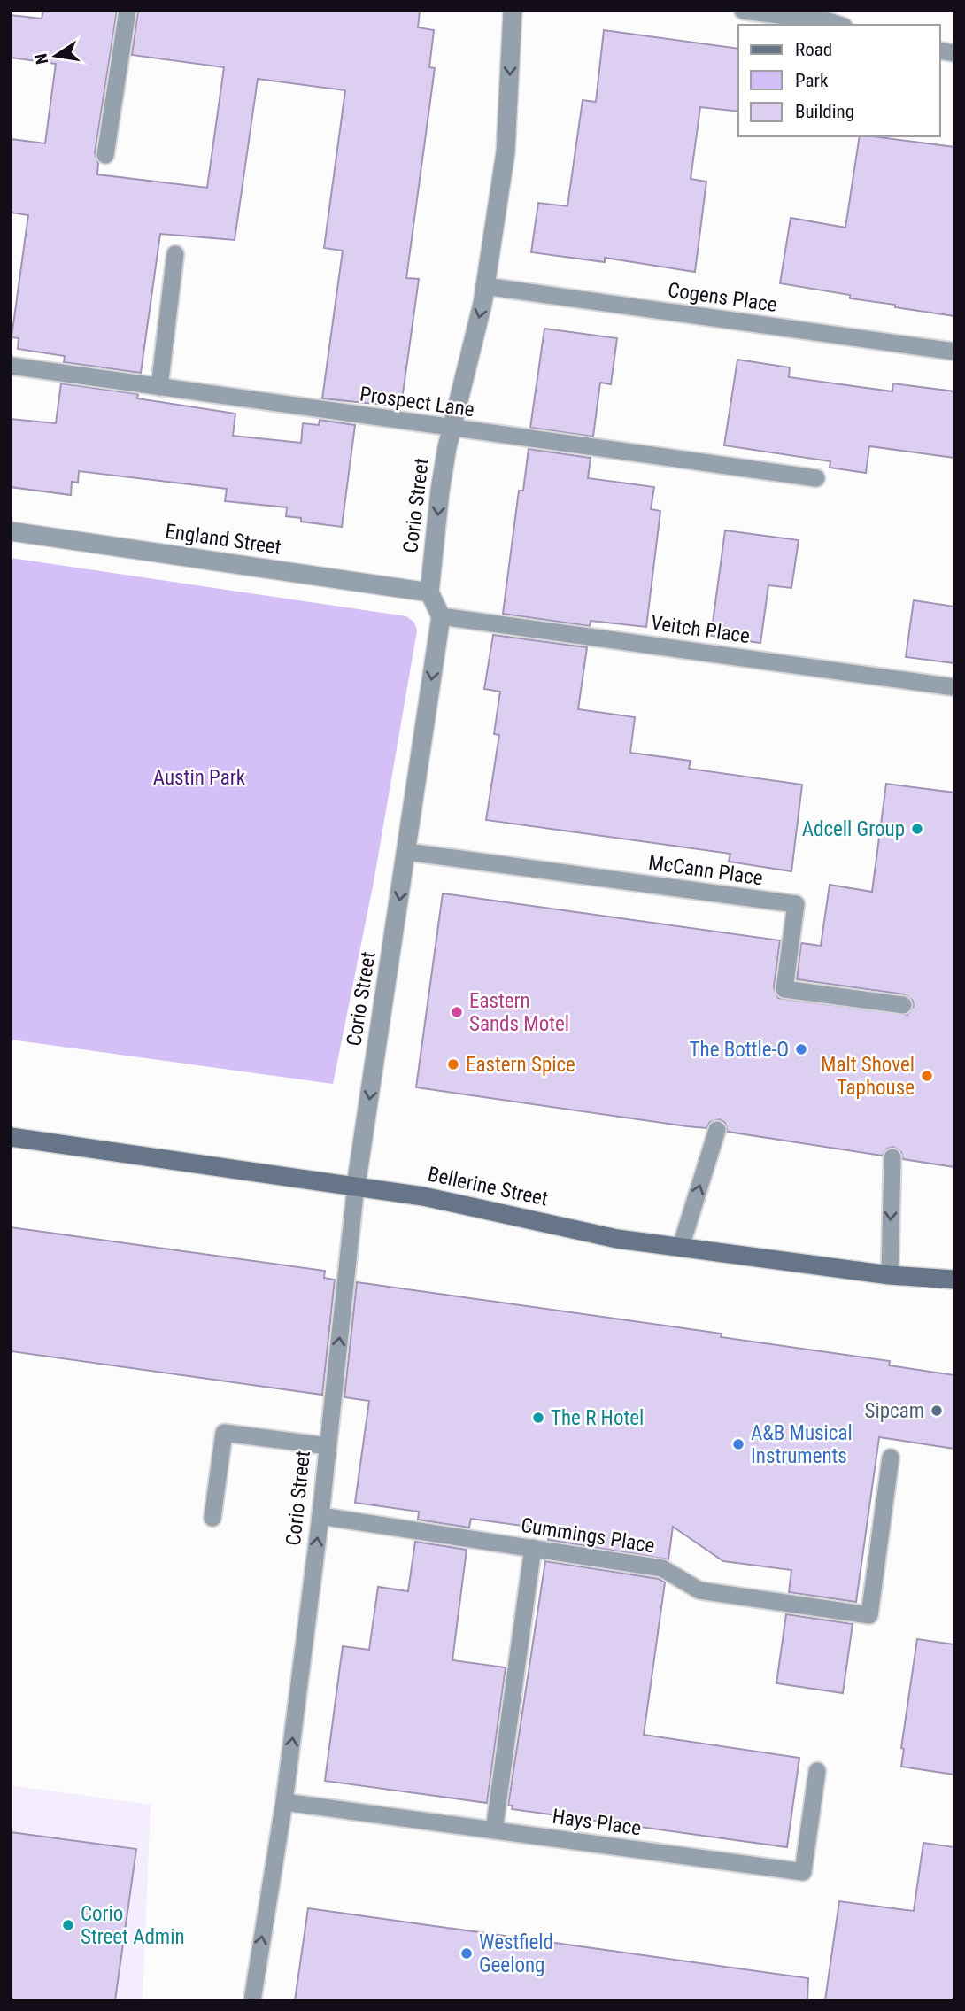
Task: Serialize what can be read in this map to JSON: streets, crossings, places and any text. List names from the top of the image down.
{
  "streets": {
    "street": ["Corio Street", "England Street", "Bellerine Street"],
    "lane": [
      "Cogens Place",
      "Prospect Lane",
      "Veitch Place",
      "McCann Place",
      "Cummings Place",
      "Hays Place"
    ]
  },
  "crossings": [
    ["Cogens Place", "Corio Street"],
    ["Prospect Lane", "Corio Street"],
    ["Corio Street", "England Street"],
    ["Corio Street", "Veitch Place"],
    ["Corio Street", "McCann Place"],
    ["Corio Street", "Bellerine Street"],
    ["Corio Street", "Cummings Place"],
    ["Corio Street", "Hays Place"]
  ],
  "parks": ["Austin Park"],
  "places": [
    "Adcell Group",
    "Eastern Sands Motel",
    "The Bottle-O",
    "Eastern Spice",
    "Malt Shovel Taphouse",
    "Sipcam",
    "The R Hotel",
    "A&B Musical Instruments",
    "Corio Street Admin",
    "Westfield Geelong"
  ],
  "legend": ["Road", "Park", "Building"],
  "north": "left"
}
